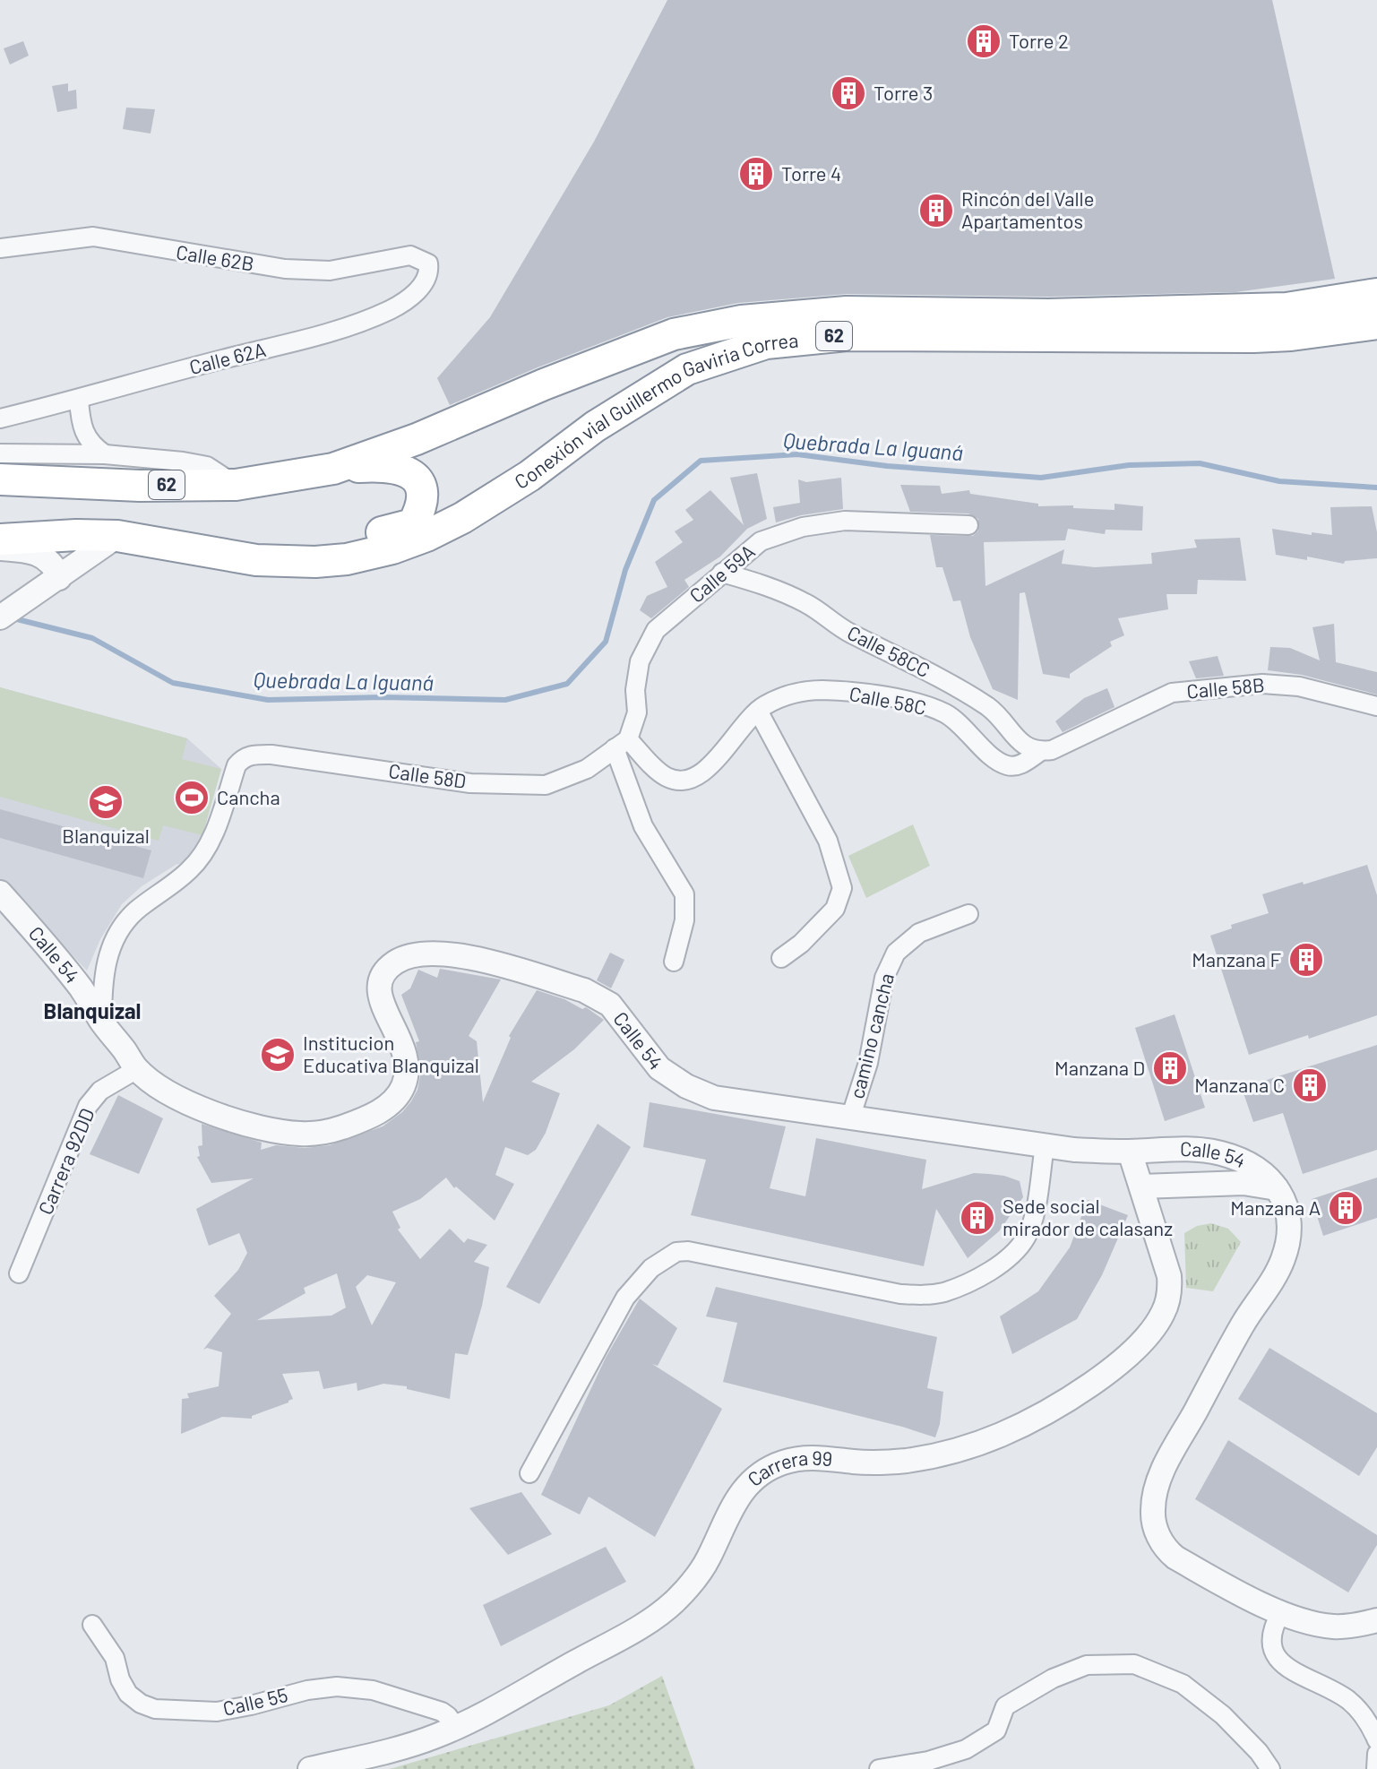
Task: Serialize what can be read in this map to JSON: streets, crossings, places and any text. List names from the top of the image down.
{
  "streets": {
    "highway": ["62", "Conexión vial Guillermo Gaviria Correa"],
    "street": [
      "Calle 62B",
      "Calle 62A",
      "Calle 59A",
      "Calle 58CC",
      "Calle 58B",
      "Calle 58C",
      "Calle 58D",
      "Calle 54",
      "camino cancha",
      "Carrera 92DD",
      "Carrera 99",
      "Calle 55"
    ]
  },
  "crossings": [
    ["Calle 62B", "Calle 62A"],
    ["Calle 59A", "Calle 58CC"],
    ["Calle 59A", "Calle 58C"],
    ["Calle 59A", "Calle 58D"],
    ["Calle 58CC", "Calle 58B"],
    ["Calle 58CC", "Calle 58C"],
    ["Calle 58B", "Calle 58C"],
    ["Calle 58C", "Calle 58D"],
    ["Calle 58D", "Calle 54"],
    ["Calle 54", "camino cancha"],
    ["Calle 54", "Carrera 92DD"],
    ["Calle 54", "Carrera 99"],
    ["Carrera 99", "Calle 55"]
  ],
  "districts": ["Blanquizal"],
  "water": ["Quebrada La Iguaná"],
  "places": {
    "building": [
      "Torre 2",
      "Torre 3",
      "Torre 4",
      "Rincón del Valle Apartamentos",
      "Manzana F",
      "Manzana D",
      "Manzana C",
      "Manzana A",
      "Sede social mirador de calasanz"
    ],
    "sports": ["Cancha"],
    "school or university": ["Blanquizal", "Institucion Educativa Blanquizal"]
  }
}
